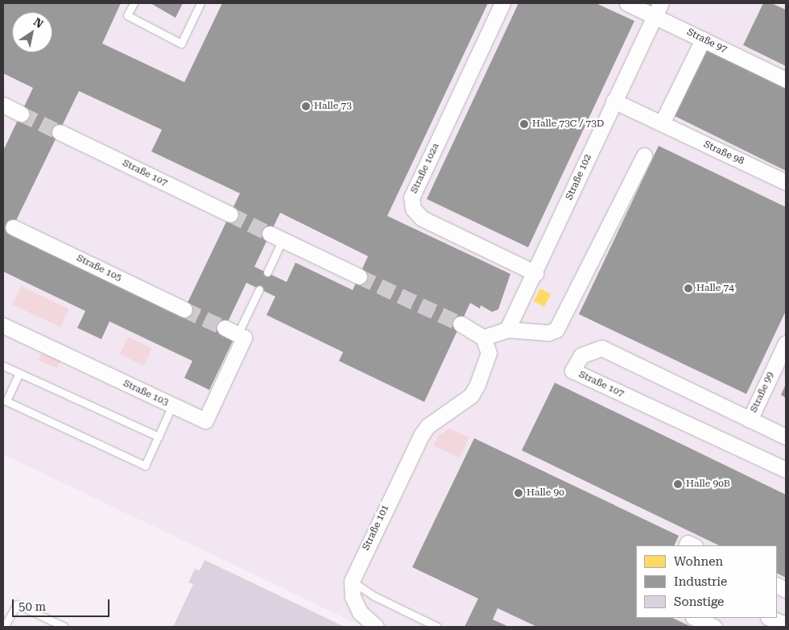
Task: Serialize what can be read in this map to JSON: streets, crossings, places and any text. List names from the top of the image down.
{
  "streets": {
    "street": [
      "Straße 97",
      "Straße 98",
      "Straße 102a",
      "Straße 107",
      "Straße 102",
      "Straße 105",
      "Straße 99",
      "Straße 103",
      "Straße 101"
    ]
  },
  "crossings": [
    ["Straße 97", "Straße 102"],
    ["Straße 98", "Straße 102"],
    ["Straße 102a", "Straße 102"],
    ["Straße 107", "Straße 99"]
  ],
  "places": [
    "Halle 73",
    "Halle 73C / 73D",
    "Halle 74",
    "Halle 90B",
    "Halle 90"
  ],
  "legend": ["Wohnen", "Industrie", "Sonstige"],
  "scale_bar": "50 m",
  "north": "top right"
}
